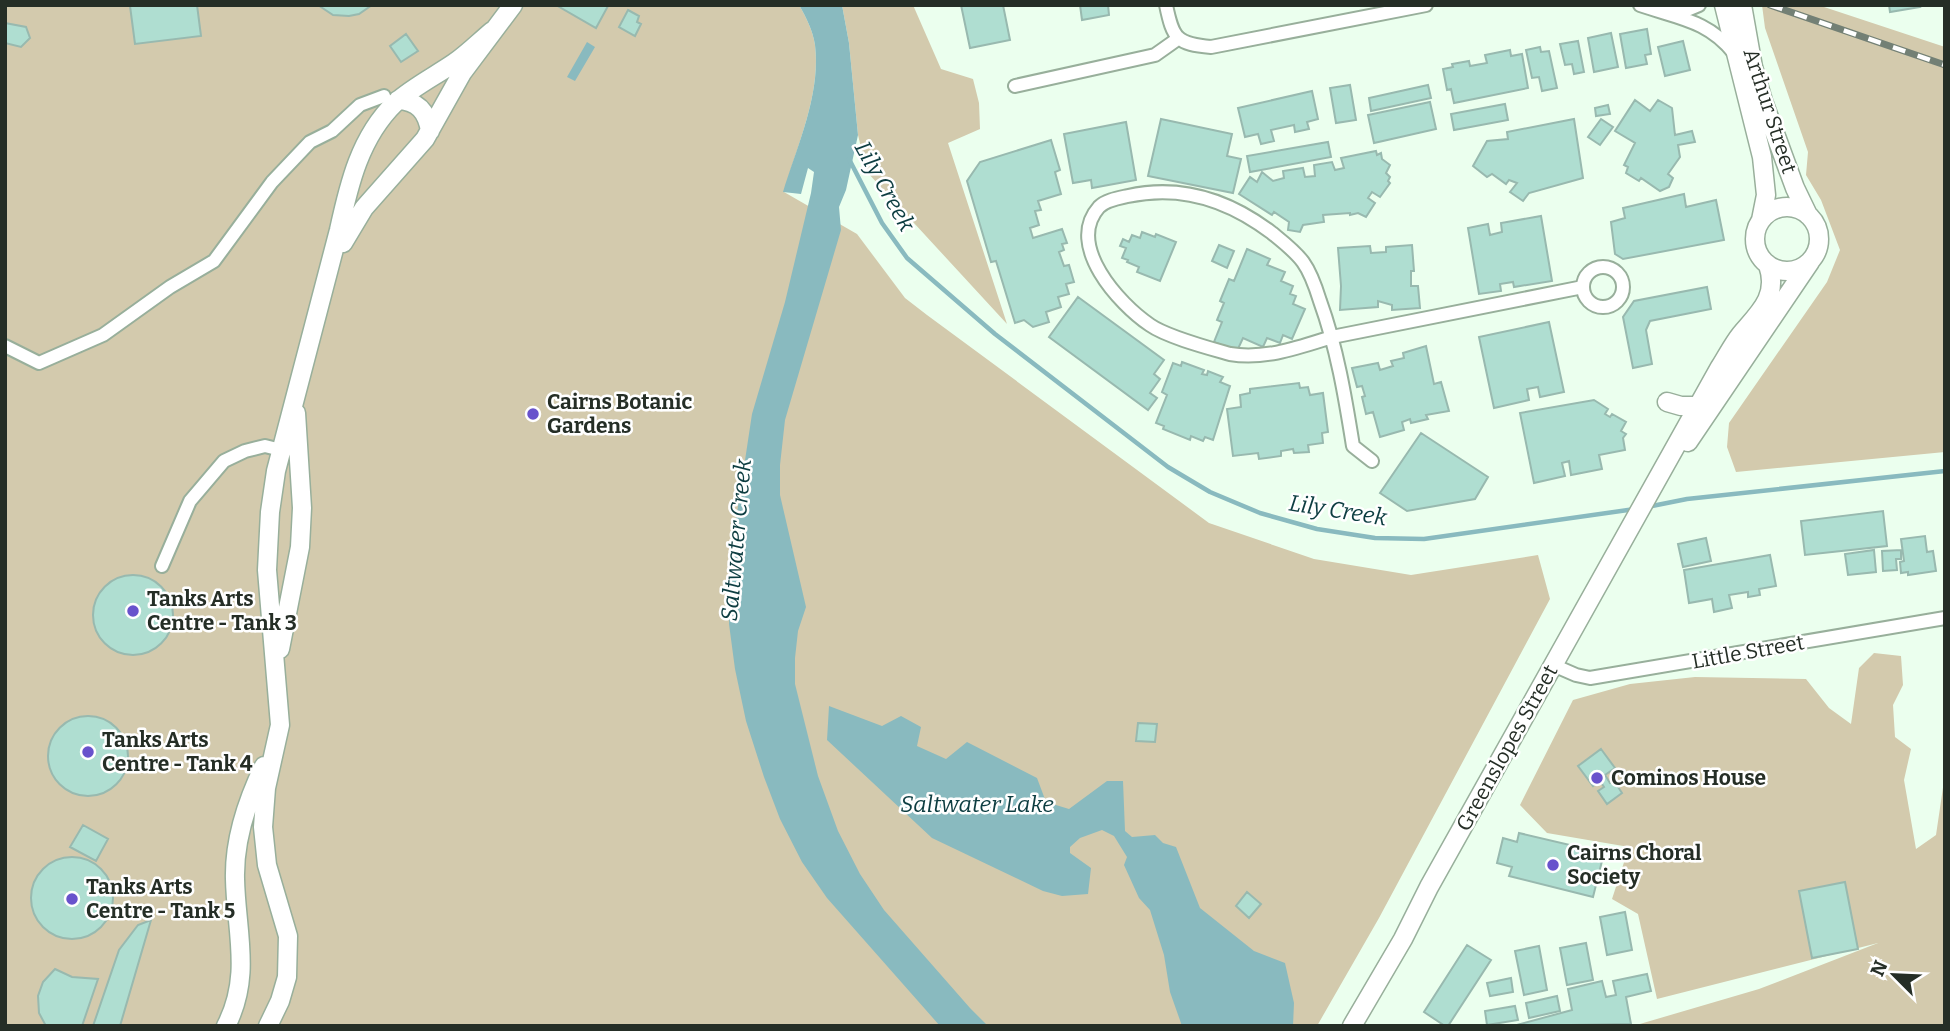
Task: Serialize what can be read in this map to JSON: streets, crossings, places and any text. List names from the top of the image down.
{
  "streets": {
    "street": ["Arthur Street", "Little Street", "Greenslopes Street"]
  },
  "crossings": [
    ["Arthur Street", "Greenslopes Street"],
    ["Little Street", "Greenslopes Street"]
  ],
  "water": ["Lily Creek", "Saltwater Creek", "Saltwater Lake"],
  "places": [
    "Cairns Botanic Gardens",
    "Tanks Arts Centre - Tank 3",
    "Tanks Arts Centre - Tank 4",
    "Cominos House",
    "Cairns Choral Society",
    "Tanks Arts Centre - Tank 5"
  ],
  "north": "top left"
}
